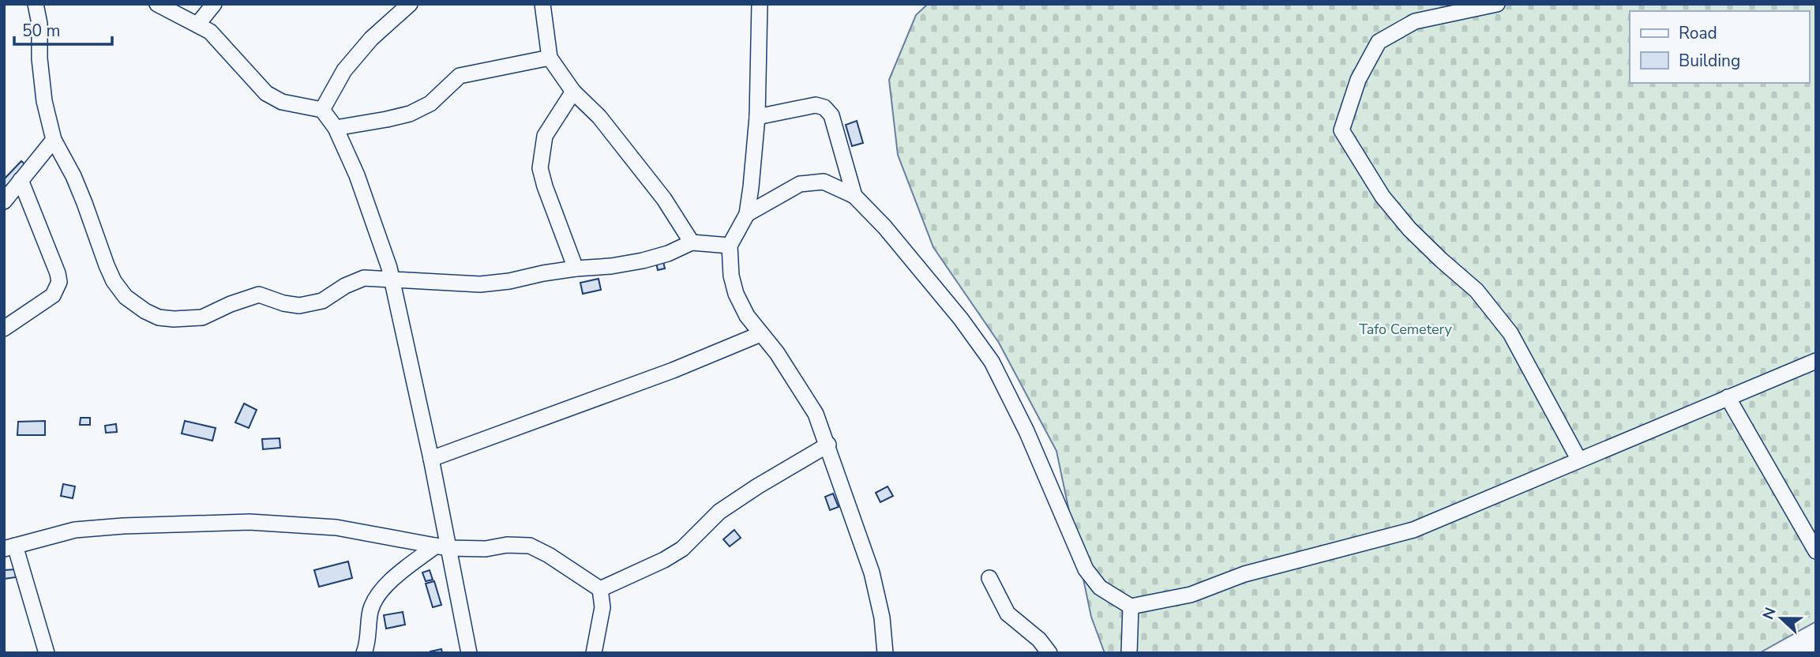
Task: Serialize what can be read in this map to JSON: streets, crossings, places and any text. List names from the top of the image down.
{
  "parks": ["Tafo Cemetery"],
  "legend": ["Road", "Building"],
  "scale_bar": "50 m",
  "north": "left"
}
